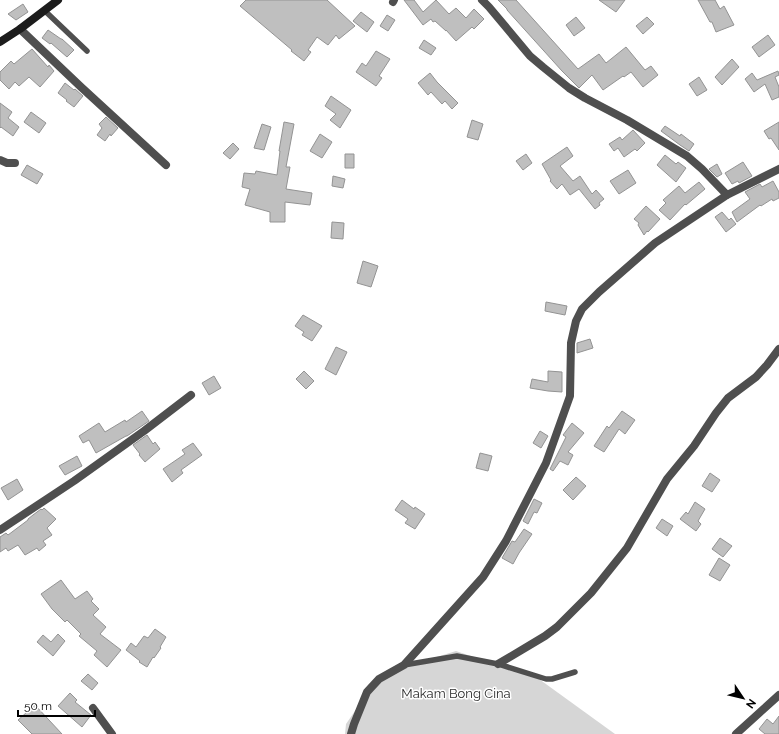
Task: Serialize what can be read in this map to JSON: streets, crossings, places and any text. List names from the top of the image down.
{
  "parks": ["Makam Bong Cina"],
  "scale_bar": "50 m",
  "north": "bottom right"
}
